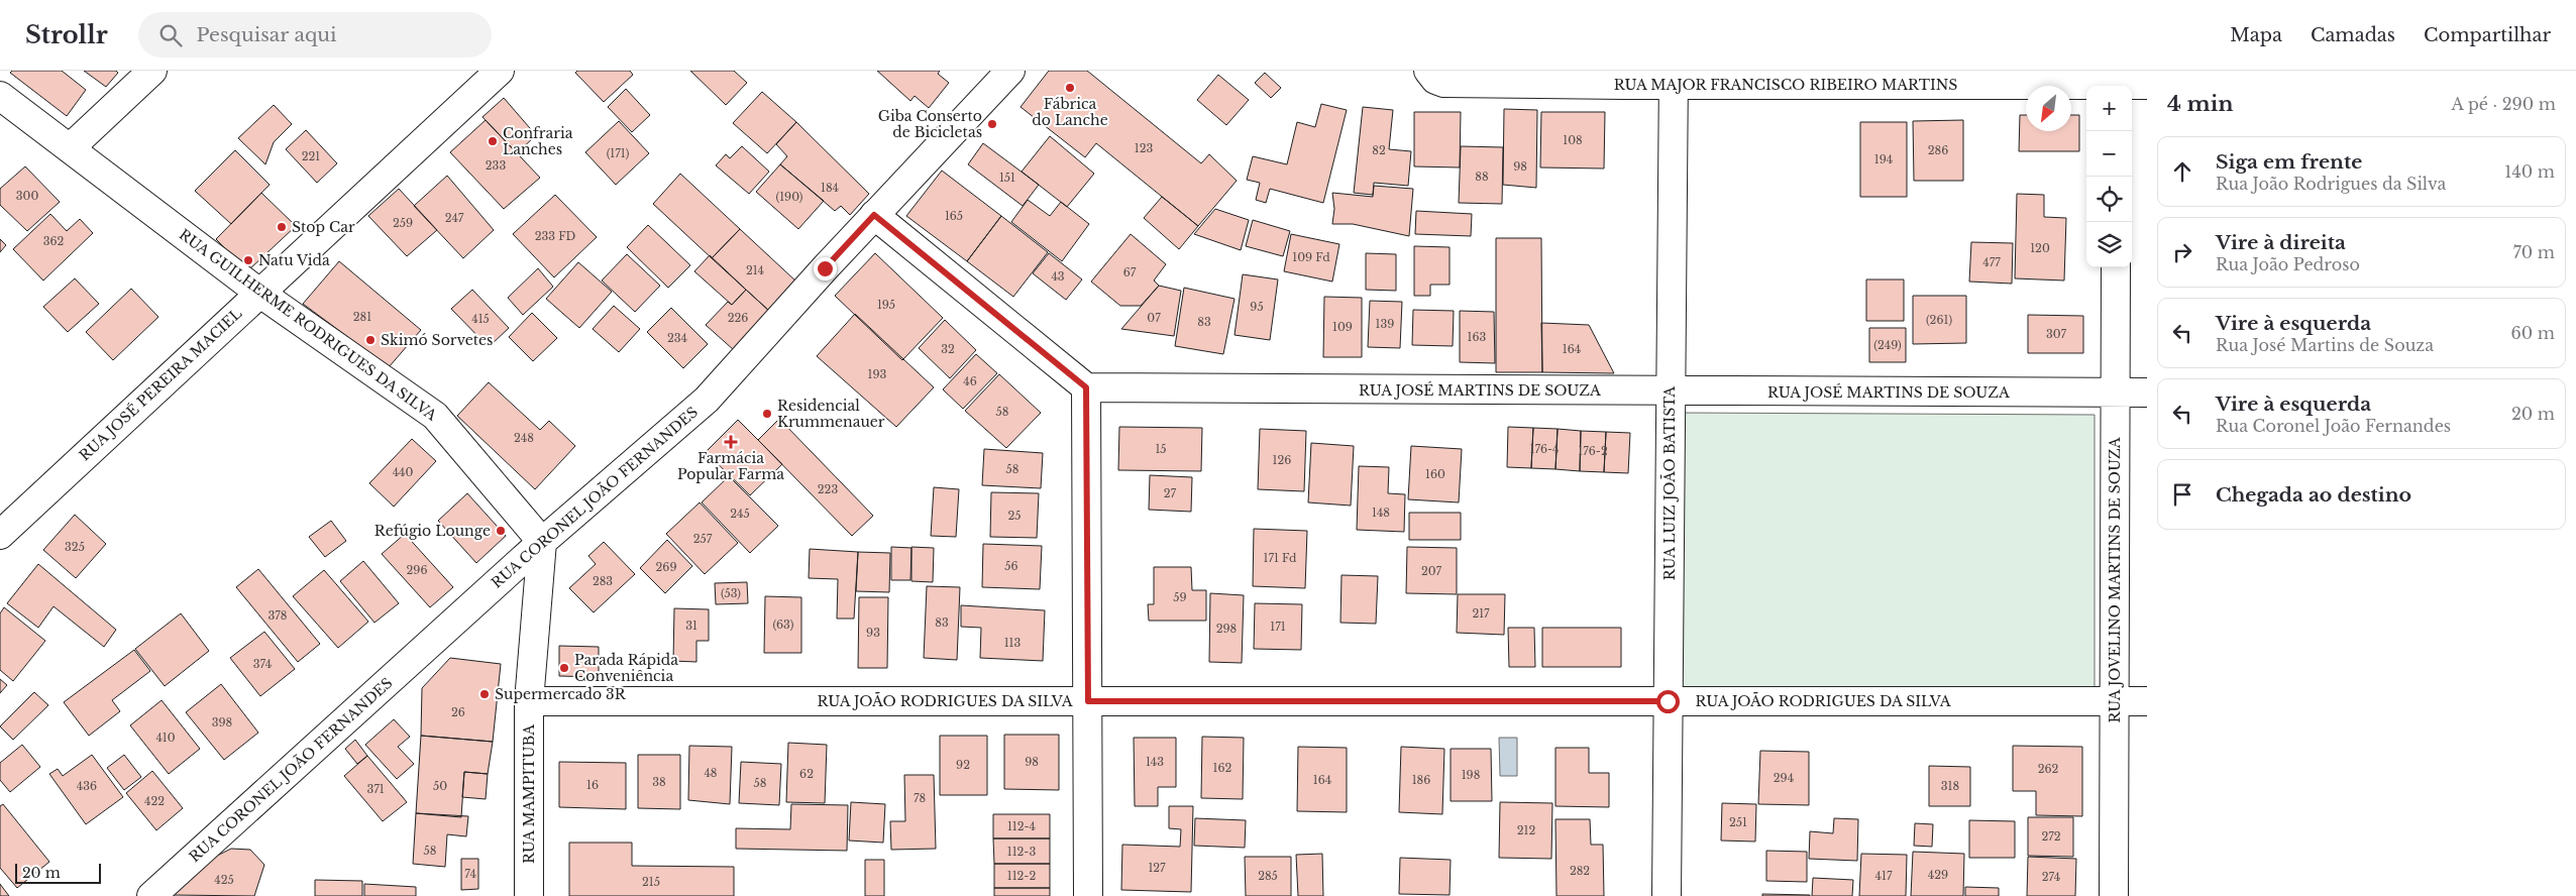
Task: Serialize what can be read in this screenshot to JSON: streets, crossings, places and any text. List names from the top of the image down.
{
  "streets": {
    "street": [
      "RUA MAJOR FRANCISCO RIBEIRO MARTINS",
      "RUA GUILHERME RODRIGUES DA SILVA",
      "RUA JOSÉ PEREIRA MACIEL",
      "RUA JOSÉ MARTINS DE SOUZA",
      "RUA LUIZ JOÃO BATISTA",
      "RUA CORONEL JOÃO FERNANDES",
      "RUA JOVELINO MARTINS DE SOUZA",
      "RUA JOÃO RODRIGUES DA SILVA",
      "RUA MAMPITUBA"
    ]
  },
  "crossings": [
    ["RUA MAJOR FRANCISCO RIBEIRO MARTINS", "RUA LUIZ JOÃO BATISTA"],
    ["RUA GUILHERME RODRIGUES DA SILVA", "RUA JOSÉ PEREIRA MACIEL"],
    ["RUA GUILHERME RODRIGUES DA SILVA", "RUA CORONEL JOÃO FERNANDES"],
    ["RUA GUILHERME RODRIGUES DA SILVA", "RUA MAMPITUBA"],
    ["RUA JOSÉ MARTINS DE SOUZA", "RUA LUIZ JOÃO BATISTA"],
    ["RUA JOSÉ MARTINS DE SOUZA", "RUA JOVELINO MARTINS DE SOUZA"],
    ["RUA LUIZ JOÃO BATISTA", "RUA JOÃO RODRIGUES DA SILVA"],
    ["RUA CORONEL JOÃO FERNANDES", "RUA MAMPITUBA"],
    ["RUA JOVELINO MARTINS DE SOUZA", "RUA JOÃO RODRIGUES DA SILVA"],
    ["RUA JOÃO RODRIGUES DA SILVA", "RUA MAMPITUBA"]
  ],
  "places": {
    "other": [
      "Fábrica do Lanche",
      "Giba Conserto de Bicicletas",
      "Confraria Lanches",
      "Stop Car",
      "Natu Vida",
      "Skimó Sorvetes",
      "Residencial Krummenauer",
      "Refúgio Lounge",
      "Parada Rápida Conveniência",
      "Supermercado 3R"
    ],
    "health": ["Farmácia Popular Farma"]
  },
  "house_numbers": [
    "108",
    "123",
    "82",
    "286",
    "(171)",
    "221",
    "194",
    "233",
    "98",
    "88",
    "151",
    "184",
    "300",
    "(190)",
    "165",
    "247",
    "259",
    "233 FD",
    "362",
    "120",
    "109 Fd",
    "477",
    "214",
    "67",
    "43",
    "195",
    "95",
    "281",
    "226",
    "07",
    "415",
    "(261)",
    "83",
    "139",
    "109",
    "307",
    "163",
    "234",
    "(249)",
    "32",
    "164",
    "193",
    "46",
    "58",
    "248",
    "15",
    "176-4",
    "176-2",
    "126",
    "58",
    "440",
    "160",
    "223",
    "27",
    "148",
    "245",
    "25",
    "257",
    "325",
    "171 Fd",
    "56",
    "269",
    "296",
    "207",
    "283",
    "(53)",
    "59",
    "217",
    "378",
    "83",
    "(63)",
    "31",
    "171",
    "298",
    "93",
    "113",
    "374",
    "26",
    "398",
    "410",
    "98",
    "143",
    "92",
    "162",
    "262",
    "48",
    "62",
    "198",
    "294",
    "164",
    "186",
    "38",
    "58",
    "16",
    "436",
    "50",
    "318",
    "371",
    "78",
    "422",
    "251",
    "112-4",
    "212",
    "272",
    "58",
    "112-3",
    "127",
    "282",
    "74",
    "429",
    "112-2",
    "285",
    "417",
    "274",
    "425",
    "215"
  ],
  "scale_bar": "20 m",
  "north": "bottom left",
  "page": {
    "header": "Strollr",
    "search": "Pesquisar aqui",
    "nav": ["Mapa", "Camadas", "Compartilhar"],
    "heading": ["4 min", "A pé · 290 m"],
    "map_buttons": ["+", "−"],
    "list": [
      ["Siga em frente", "Rua João Rodrigues da Silva", "140 m"],
      ["Vire à direita", "Rua João Pedroso", "70 m"],
      ["Vire à esquerda", "Rua José Martins de Souza", "60 m"],
      ["Vire à esquerda", "Rua Coronel João Fernandes", "20 m"],
      "Chegada ao destino"
    ],
    "scale": "20 m"
  }
}
